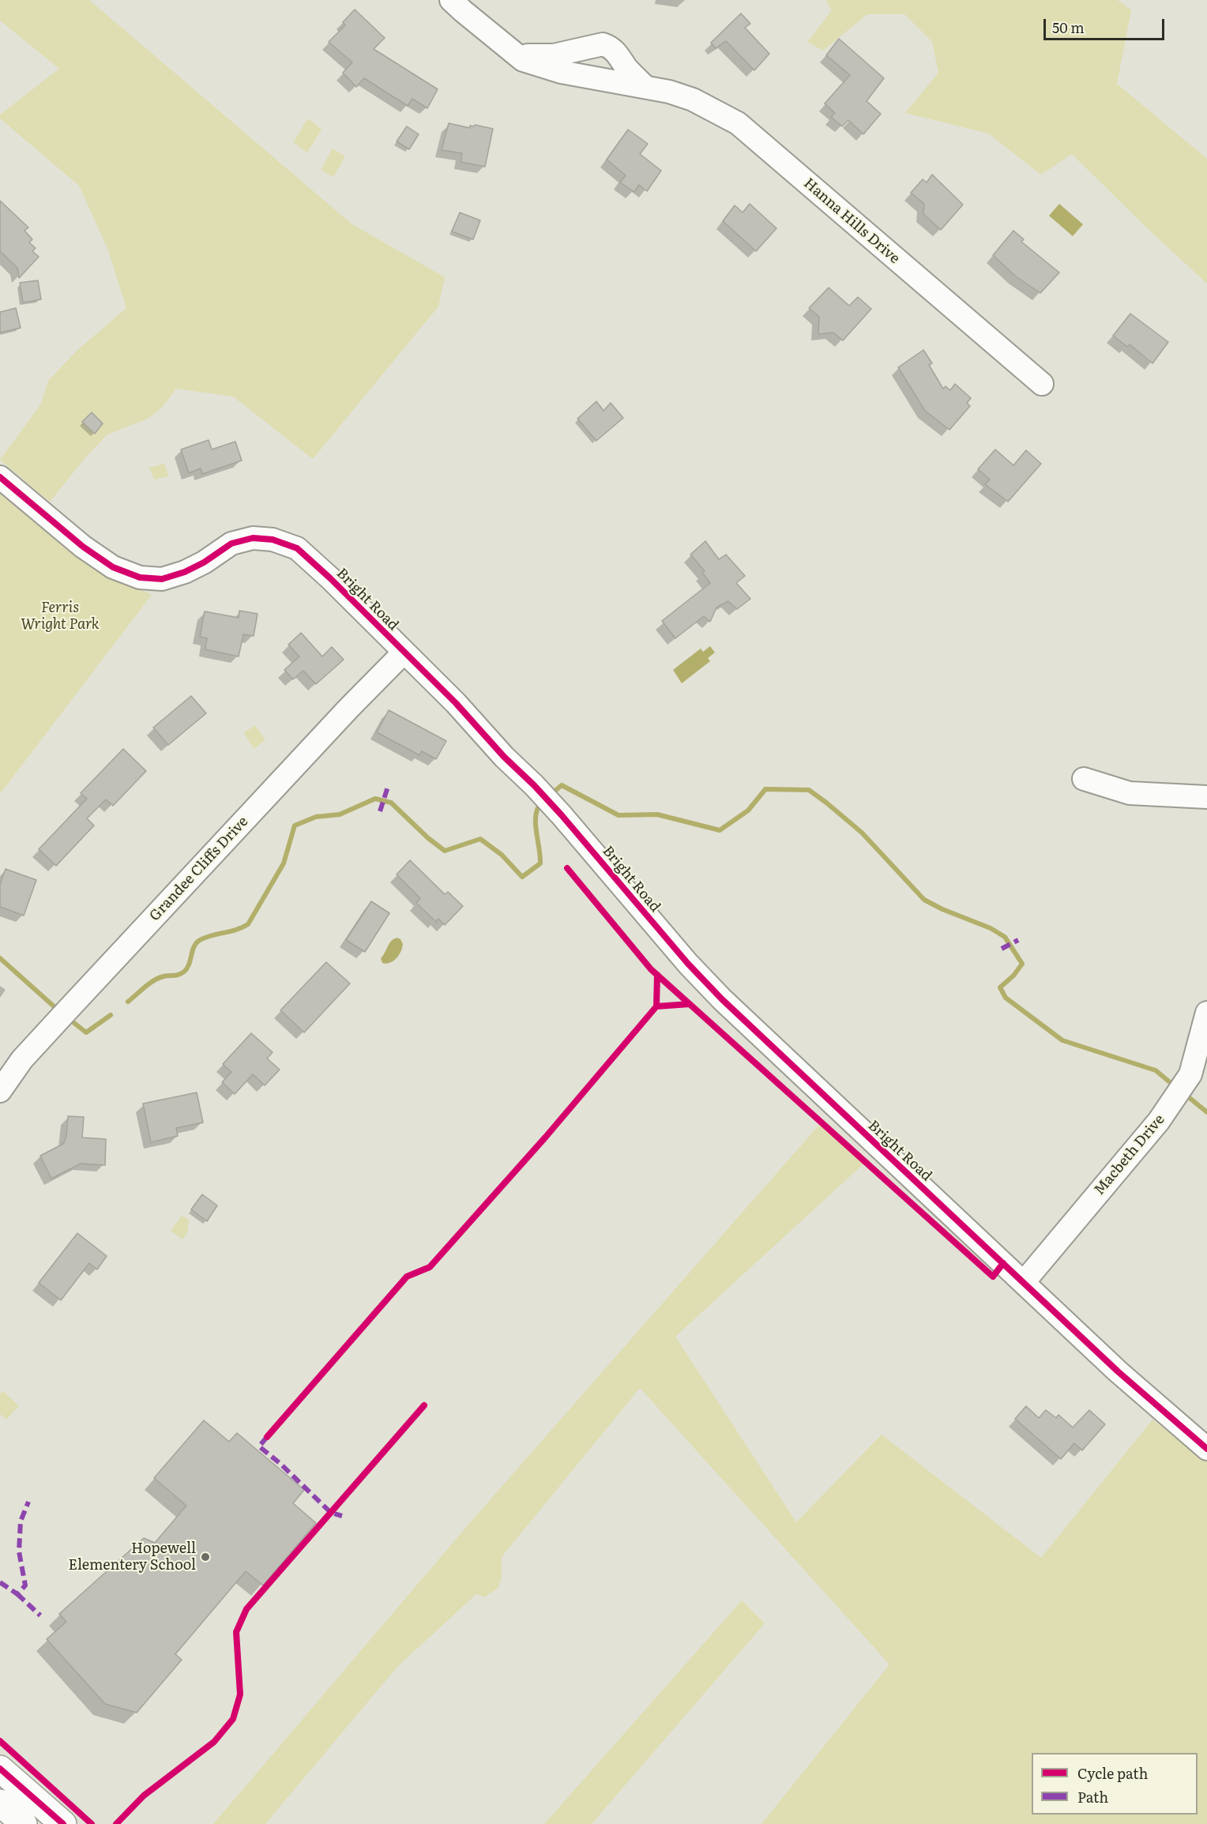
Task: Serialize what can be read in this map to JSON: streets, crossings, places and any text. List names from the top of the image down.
{
  "streets": {
    "street": [
      "Hanna Hills Drive",
      "Bright Road",
      "Grandee Cliffs Drive",
      "Macbeth Drive"
    ]
  },
  "crossings": [
    ["Bright Road", "Grandee Cliffs Drive"],
    ["Bright Road", "Macbeth Drive"]
  ],
  "parks": ["Ferris Wright Park"],
  "places": ["Hopewell Elementery School"],
  "legend": ["Cycle path", "Path"],
  "scale_bar": "50 m"
}
